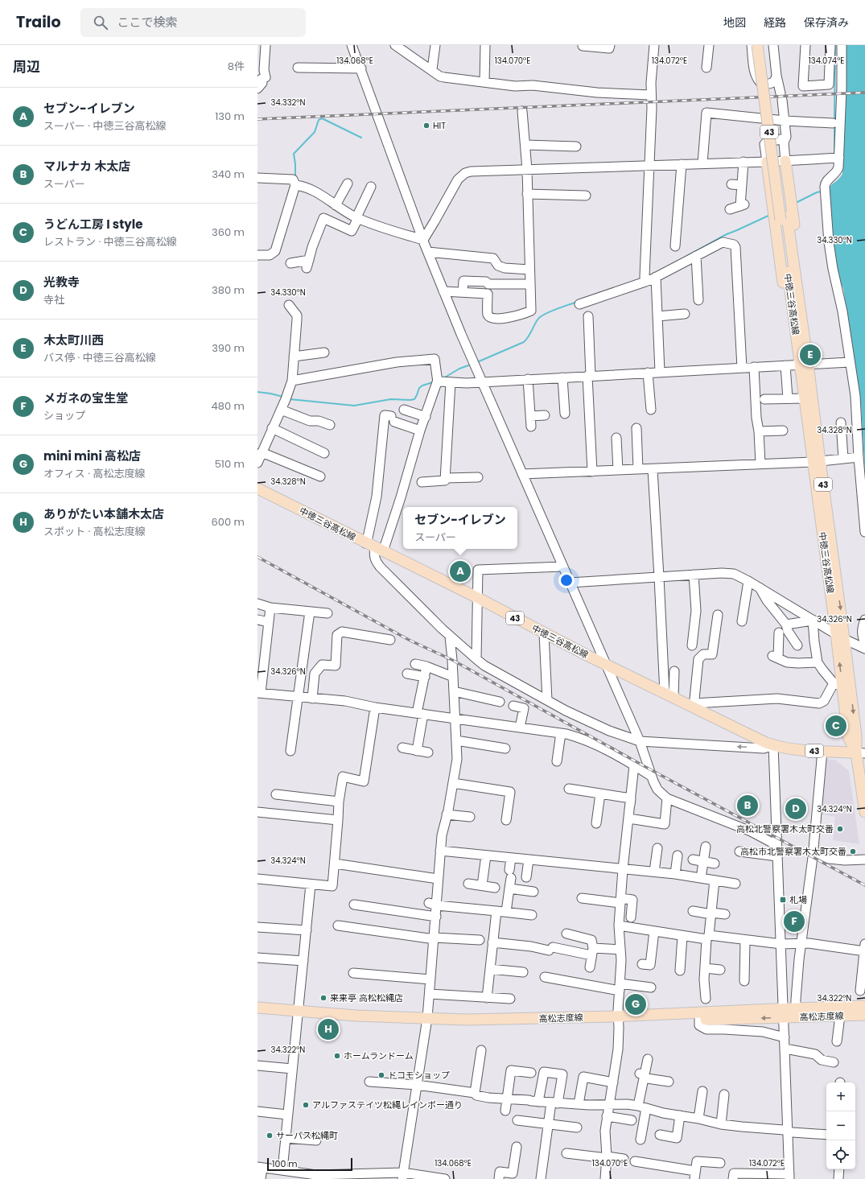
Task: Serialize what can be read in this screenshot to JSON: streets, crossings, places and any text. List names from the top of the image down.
{
  "streets": {
    "main road": ["43", "中徳三谷高松線", "高松志度線"]
  },
  "places": {
    "other": [
      "HIT",
      "高松北警察署木太町交番",
      "高松市北警察署木太町交番",
      "来来亭 高松松縄店",
      "ホームランドーム",
      "ドコモショップ",
      "アルファステイツ松縄レインボー通り",
      "サーパス松縄町"
    ],
    "transit": ["札場"]
  },
  "scale_bar": "100 m",
  "page": {
    "header": "Trailo",
    "search": "ここで検索",
    "nav": ["地図", "経路", "保存済み"],
    "heading": ["周辺", "8件"],
    "list": [
      {
        "mark": "A",
        "name": "セブン-イレブン",
        "note": "スーパー · 中徳三谷高松線",
        "value": "130 m"
      },
      {
        "mark": "B",
        "name": "マルナカ 木太店",
        "note": "スーパー",
        "value": "340 m"
      },
      {
        "mark": "C",
        "name": "うどん工房 I style",
        "note": "レストラン · 中徳三谷高松線",
        "value": "360 m"
      },
      {
        "mark": "D",
        "name": "光教寺",
        "note": "寺社",
        "value": "380 m"
      },
      {
        "mark": "E",
        "name": "木太町川西",
        "note": "バス停 · 中徳三谷高松線",
        "value": "390 m"
      },
      {
        "mark": "F",
        "name": "メガネの宝生堂",
        "note": "ショップ",
        "value": "480 m"
      },
      {
        "mark": "G",
        "name": "mini mini 高松店",
        "note": "オフィス · 高松志度線",
        "value": "510 m"
      },
      {
        "mark": "H",
        "name": "ありがたい本舗木太店",
        "note": "スポット · 高松志度線",
        "value": "600 m"
      }
    ],
    "pins": [
      "E",
      "A",
      "C",
      "B",
      "D",
      "F",
      "G",
      "H"
    ],
    "popup": ["セブン-イレブン", "スーパー"],
    "map_buttons": ["+", "−"],
    "scale": "100 m"
  },
  "coordinates": [
    "134.068°E",
    "134.070°E",
    "134.072°E",
    "134.074°E",
    "34.332°N",
    "34.330°N",
    "34.328°N",
    "34.326°N",
    "34.324°N",
    "34.322°N"
  ]
}
